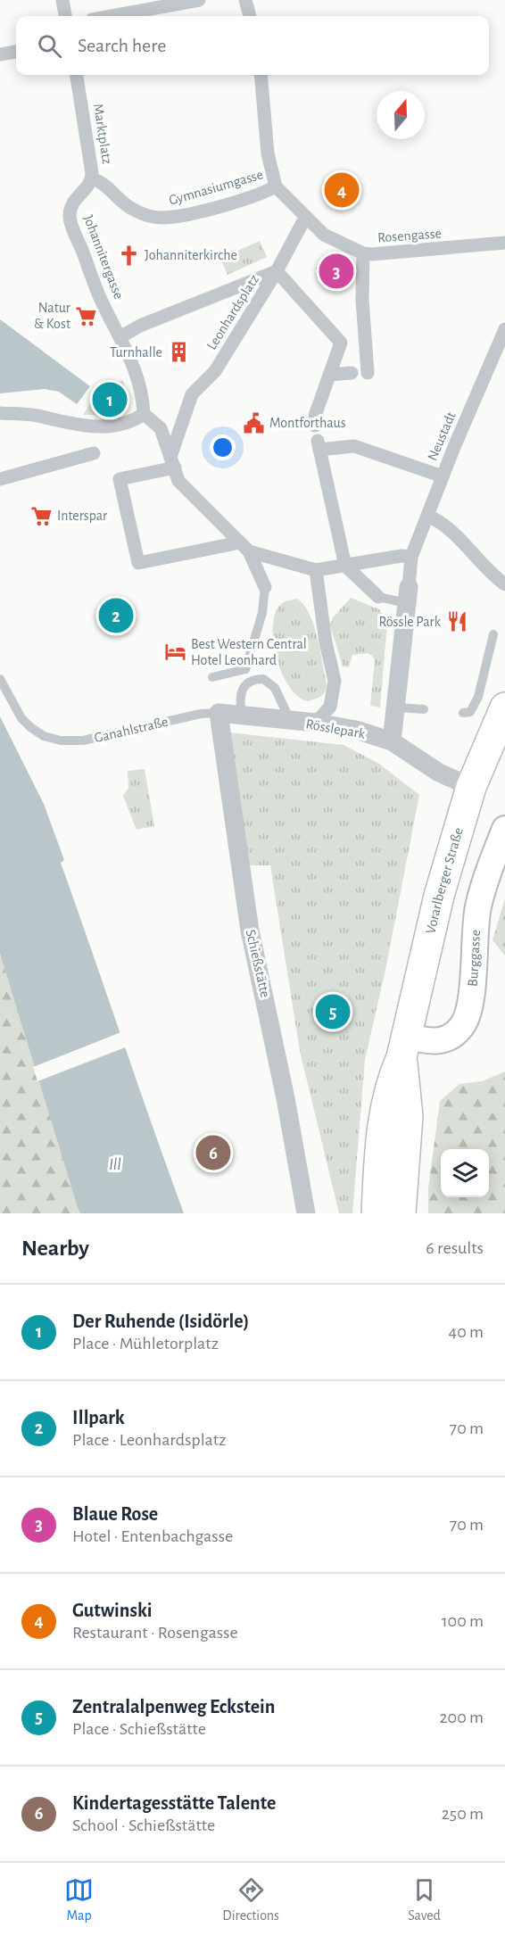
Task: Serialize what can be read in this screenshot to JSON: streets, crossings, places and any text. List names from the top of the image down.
{
  "streets": {
    "main road": ["Vorarlberger Straße", "Burggasse"],
    "street": [
      "Marktplatz",
      "Gymnasiumgasse",
      "Rosengasse",
      "Johannitergasse",
      "Leonhardsplatz",
      "Neustadt",
      "Rösslepark",
      "Ganahlstraße",
      "Schießstätte"
    ]
  },
  "crossings": [
    ["Marktplatz", "Gymnasiumgasse"],
    ["Marktplatz", "Johannitergasse"],
    ["Gymnasiumgasse", "Rosengasse"],
    ["Rösslepark", "Ganahlstraße"],
    ["Rösslepark", "Vorarlberger Straße"],
    ["Ganahlstraße", "Schießstätte"],
    ["Vorarlberger Straße", "Burggasse"]
  ],
  "water": ["Ill"],
  "places": {
    "church": ["Johanniterkirche"],
    "supermarket": ["Natur & Kost", "Interspar"],
    "building": ["Turnhalle"],
    "public building": ["Montforthaus"],
    "restaurant": ["Rössle Park"],
    "hotel": ["Best Western Central Hotel Leonhard"]
  },
  "north": "top",
  "page": {
    "search": "Search here",
    "pins": [
      "4",
      "3",
      "1",
      "2",
      "5",
      "6"
    ],
    "heading": ["Nearby", "6 results"],
    "list": [
      {
        "mark": "1",
        "name": "Der Ruhende (Isidörle)",
        "note": "Place · Mühletorplatz",
        "value": "40 m"
      },
      {
        "mark": "2",
        "name": "Illpark",
        "note": "Place · Leonhardsplatz",
        "value": "70 m"
      },
      {
        "mark": "3",
        "name": "Blaue Rose",
        "note": "Hotel · Entenbachgasse",
        "value": "70 m"
      },
      {
        "mark": "4",
        "name": "Gutwinski",
        "note": "Restaurant · Rosengasse",
        "value": "100 m"
      },
      {
        "mark": "5",
        "name": "Zentralalpenweg Eckstein",
        "note": "Place · Schießstätte",
        "value": "200 m"
      },
      {
        "mark": "6",
        "name": "Kindertagesstätte Talente",
        "note": "School · Schießstätte",
        "value": "250 m"
      }
    ],
    "nav": ["Map", "Directions", "Saved"]
  }
}
